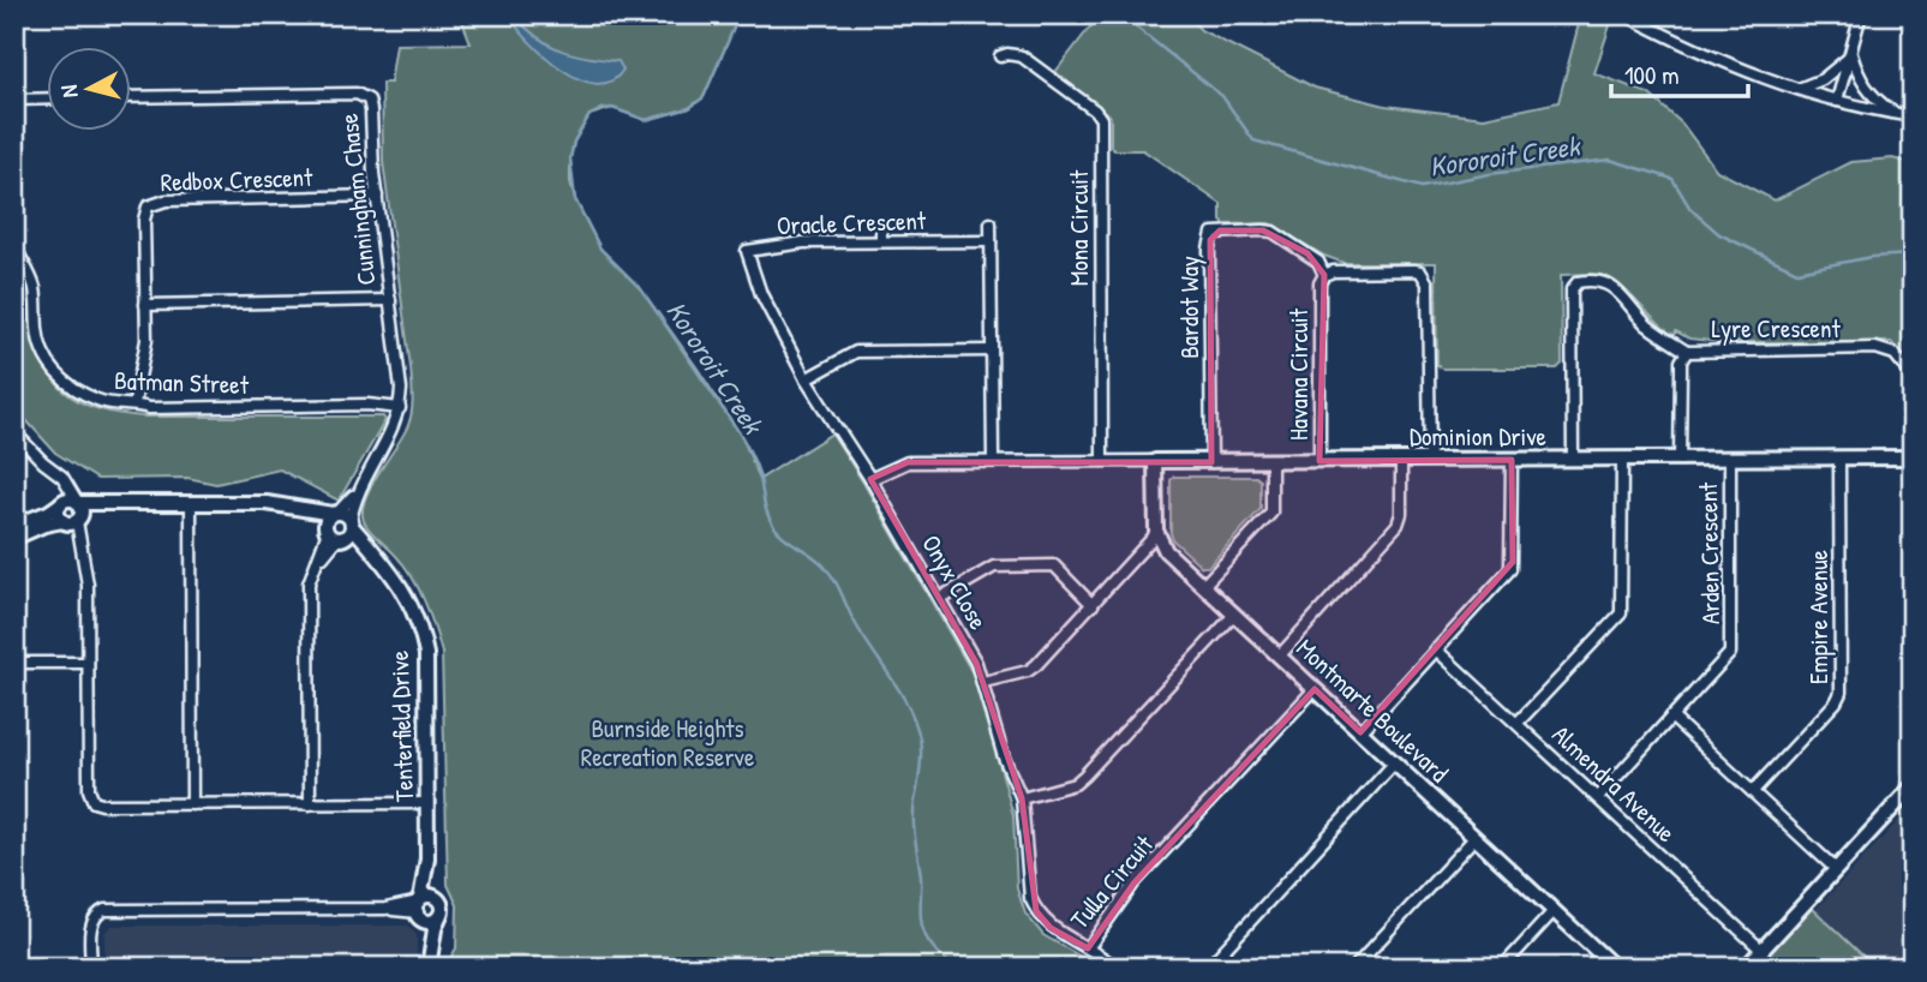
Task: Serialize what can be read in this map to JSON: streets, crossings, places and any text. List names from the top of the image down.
{
  "streets": {
    "street": [
      "Redbox Crescent",
      "Cunningham Chase",
      "Oracle Crescent",
      "Mona Circuit",
      "Bardot Way",
      "Lyre Crescent",
      "Havana Circuit",
      "Batman Street",
      "Dominion Drive",
      "Arden Crescent",
      "Onyx Close",
      "Empire Avenue",
      "Montmarte Boulevard",
      "Tenterfield Drive",
      "Almendra Avenue",
      "Tulla Circuit"
    ]
  },
  "crossings": [
    ["Redbox Crescent", "Cunningham Chase"],
    ["Redbox Crescent", "Batman Street"],
    ["Cunningham Chase", "Batman Street"],
    ["Cunningham Chase", "Tenterfield Drive"],
    ["Oracle Crescent", "Onyx Close"],
    ["Mona Circuit", "Dominion Drive"],
    ["Bardot Way", "Havana Circuit"],
    ["Bardot Way", "Dominion Drive"],
    ["Lyre Crescent", "Dominion Drive"],
    ["Havana Circuit", "Dominion Drive"],
    ["Dominion Drive", "Arden Crescent"],
    ["Dominion Drive", "Onyx Close"],
    ["Dominion Drive", "Empire Avenue"],
    ["Arden Crescent", "Almendra Avenue"],
    ["Onyx Close", "Tulla Circuit"],
    ["Montmarte Boulevard", "Tulla Circuit"]
  ],
  "water": ["Kororoit Creek"],
  "parks": ["Burnside Heights Recreation Reserve"],
  "scale_bar": "100 m",
  "north": "left"
}
